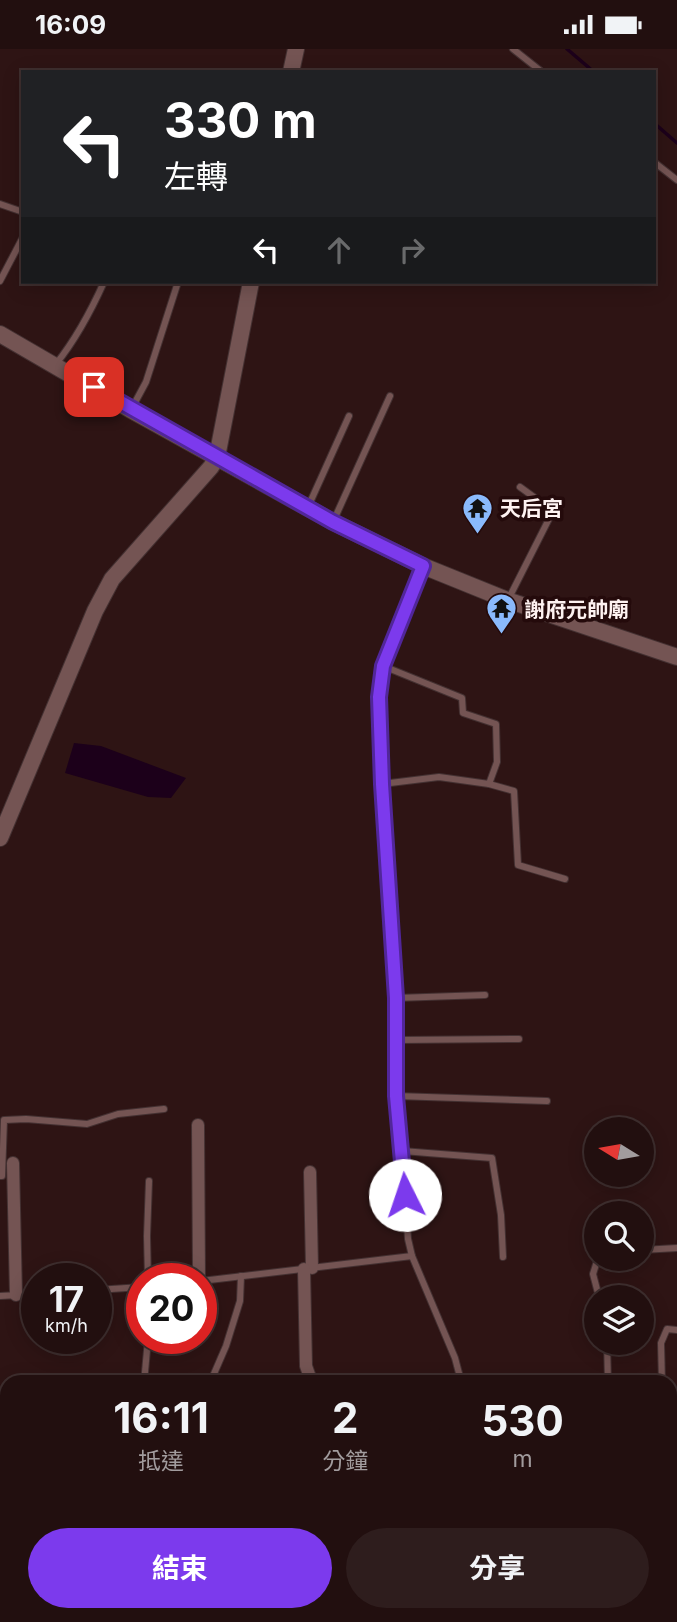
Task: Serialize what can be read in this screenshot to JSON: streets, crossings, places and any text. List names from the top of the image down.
{
  "places": {
    "temple": ["天后宮", "謝府元帥廟"]
  },
  "north": "left",
  "page": {
    "status": "16:09",
    "turn": ["330 m", "左轉"],
    "speed": "17 km/h",
    "limit": "20",
    "eta": [
      "16:11",
      "抵達",
      "2",
      "分鐘",
      "530",
      "m"
    ],
    "buttons": ["結束", "分享"]
  }
}
